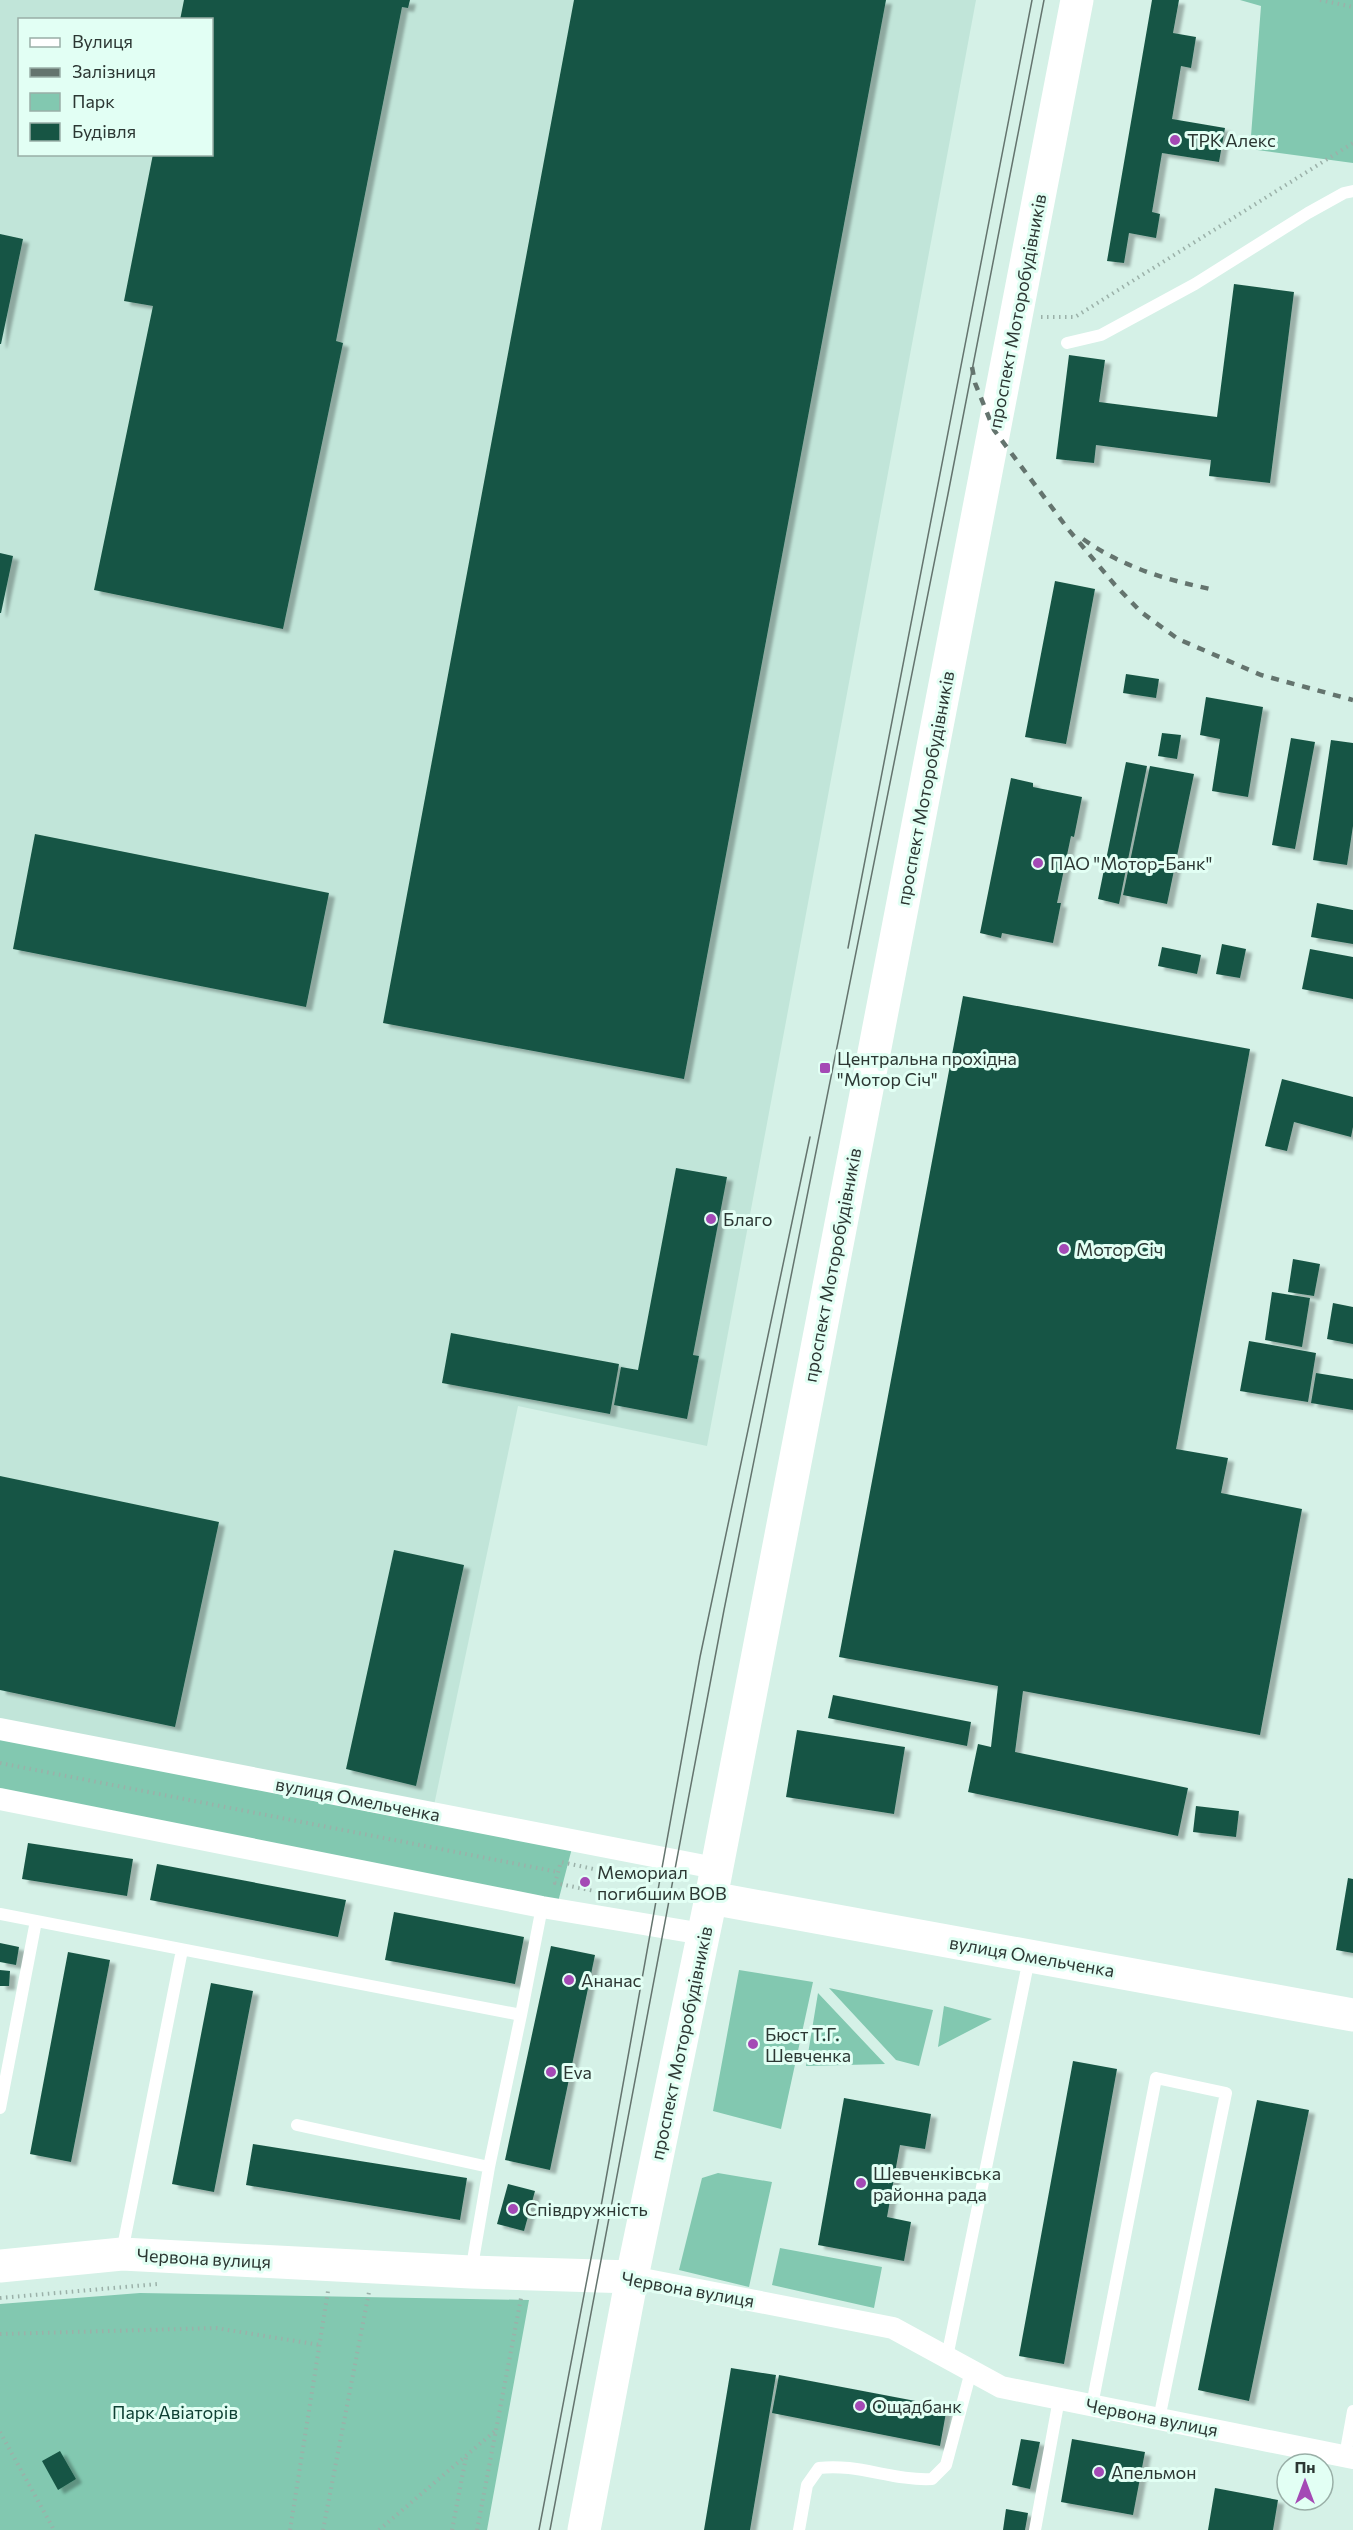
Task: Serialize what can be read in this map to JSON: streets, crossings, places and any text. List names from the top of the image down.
{
  "streets": {
    "main road": ["проспект Моторобудівників", "вулиця Омельченка", "Червона вулиця"]
  },
  "crossings": [
    ["проспект Моторобудівників", "вулиця Омельченка"],
    ["проспект Моторобудівників", "Червона вулиця"]
  ],
  "parks": ["Парк Авіаторів"],
  "places": {
    "other": [
      "ТРК Алекс",
      "ПАО \"Мотор-Банк\"",
      "Благо",
      "Мотор Січ",
      "Мемориал погибшим ВОВ",
      "Ананас",
      "Бюст Т.Г. Шевченка",
      "Eva",
      "Шевченківська районна рада",
      "Співдружність",
      "Ощадбанк",
      "Апельмон"
    ],
    "transit": ["Центральна прохідна \"Мотор Січ\""]
  },
  "legend": [
    "Вулиця",
    "Залізниця",
    "Парк",
    "Будівля"
  ],
  "north": "top"
}
